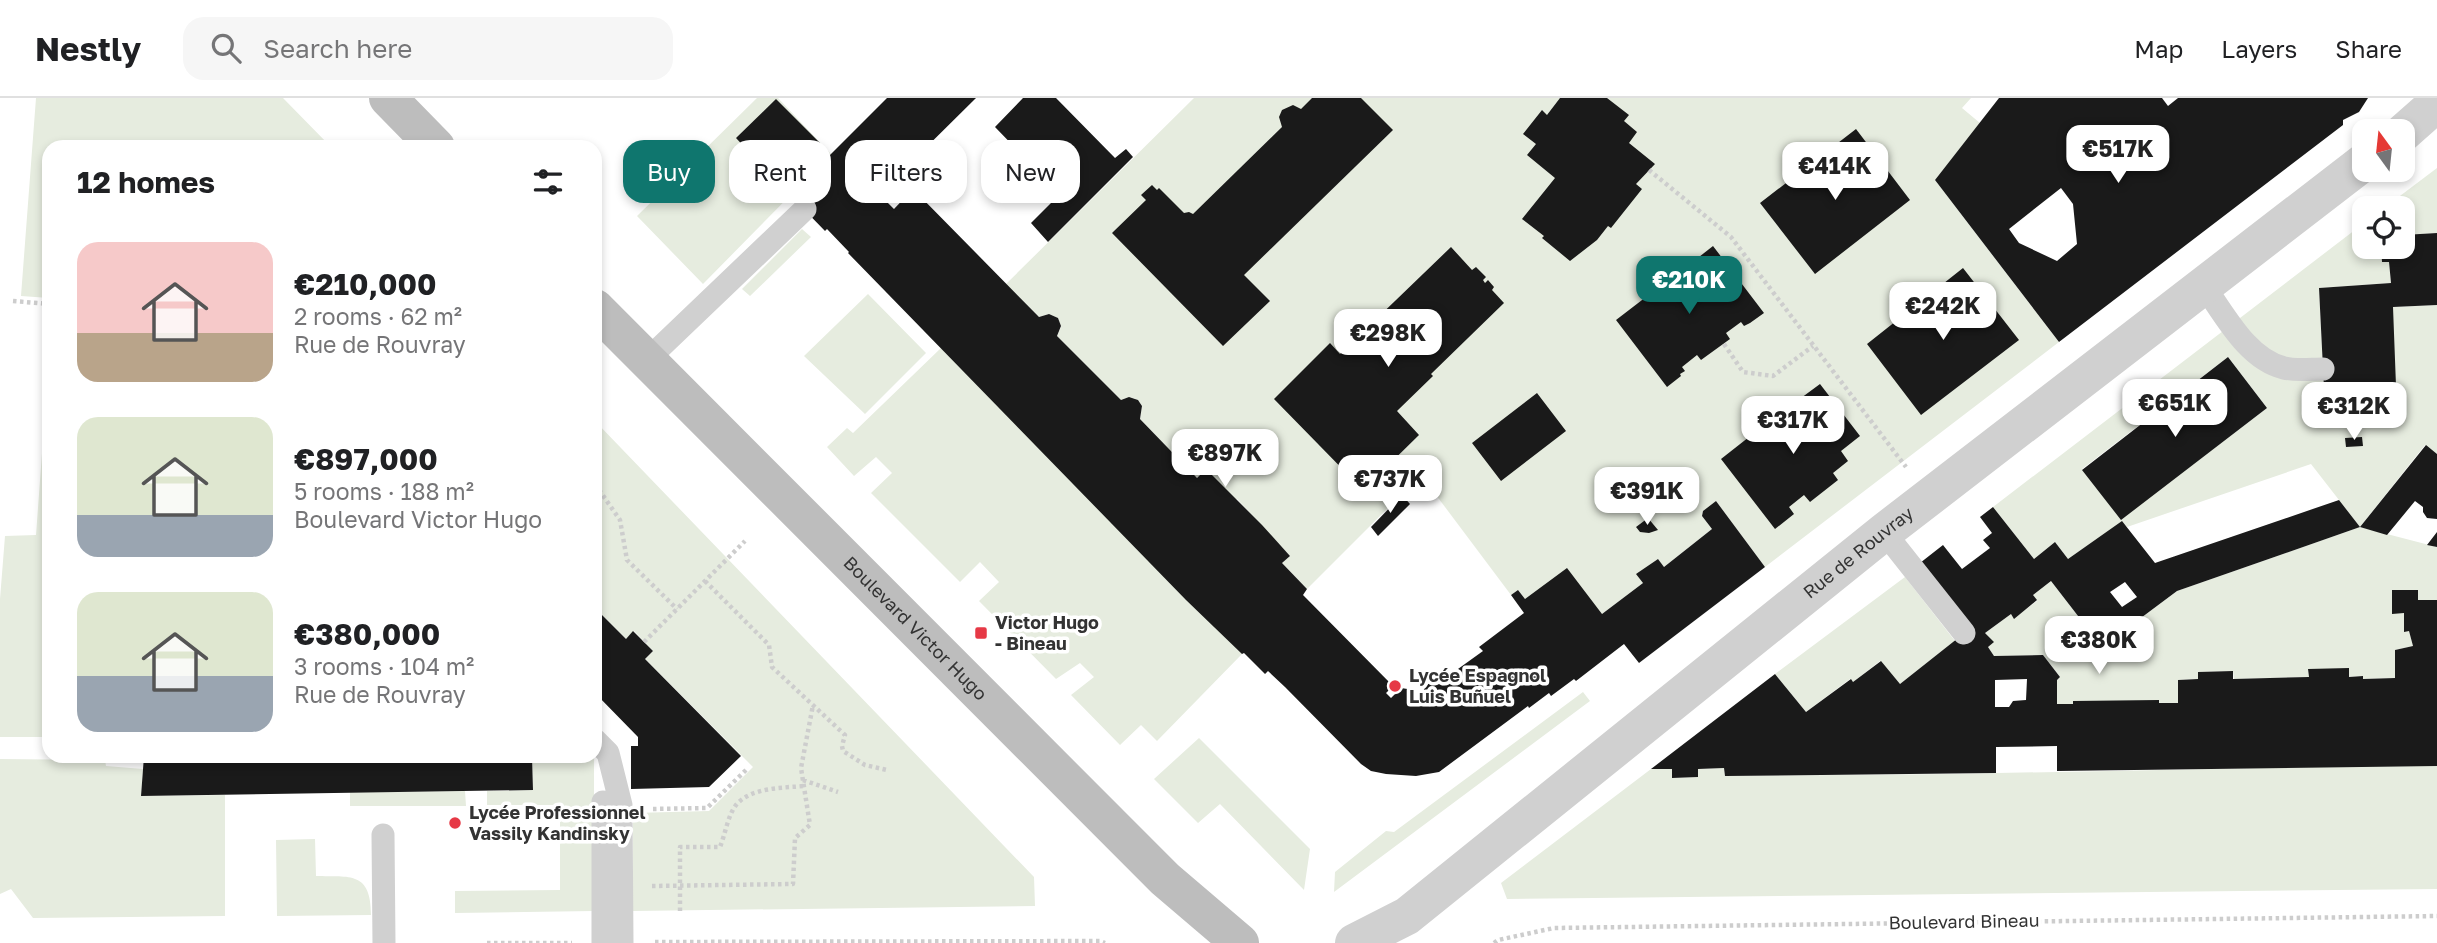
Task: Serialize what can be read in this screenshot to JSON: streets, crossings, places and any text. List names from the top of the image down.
{
  "streets": {
    "street": ["Rue de Rouvray", "Boulevard Victor Hugo"],
    "path": ["Boulevard Bineau"]
  },
  "places": {
    "transit": ["Victor Hugo - Bineau"],
    "other": ["Lycée Espagnol Luis Buñuel", "Lycée Professionnel Vassily Kandinsky"]
  },
  "north": "top",
  "page": {
    "header": "Nestly",
    "search": "Search here",
    "nav": ["Map", "Layers", "Share"],
    "price": [
      "€517K",
      "€414K",
      "€210K",
      "€242K",
      "€298K",
      "€651K",
      "€312K",
      "€317K",
      "€897K",
      "€737K",
      "€391K",
      "€380K"
    ],
    "chip": [
      "Buy",
      "Rent",
      "Filters",
      "New"
    ],
    "heading": "12 homes",
    "list": [
      {
        "name": "€210,000",
        "note": "2 rooms · 62 m² · Rue de Rouvray"
      },
      {
        "name": "€897,000",
        "note": "5 rooms · 188 m² · Boulevard Victor Hugo"
      },
      {
        "name": "€380,000",
        "note": "3 rooms · 104 m² · Rue de Rouvray"
      }
    ]
  }
}
